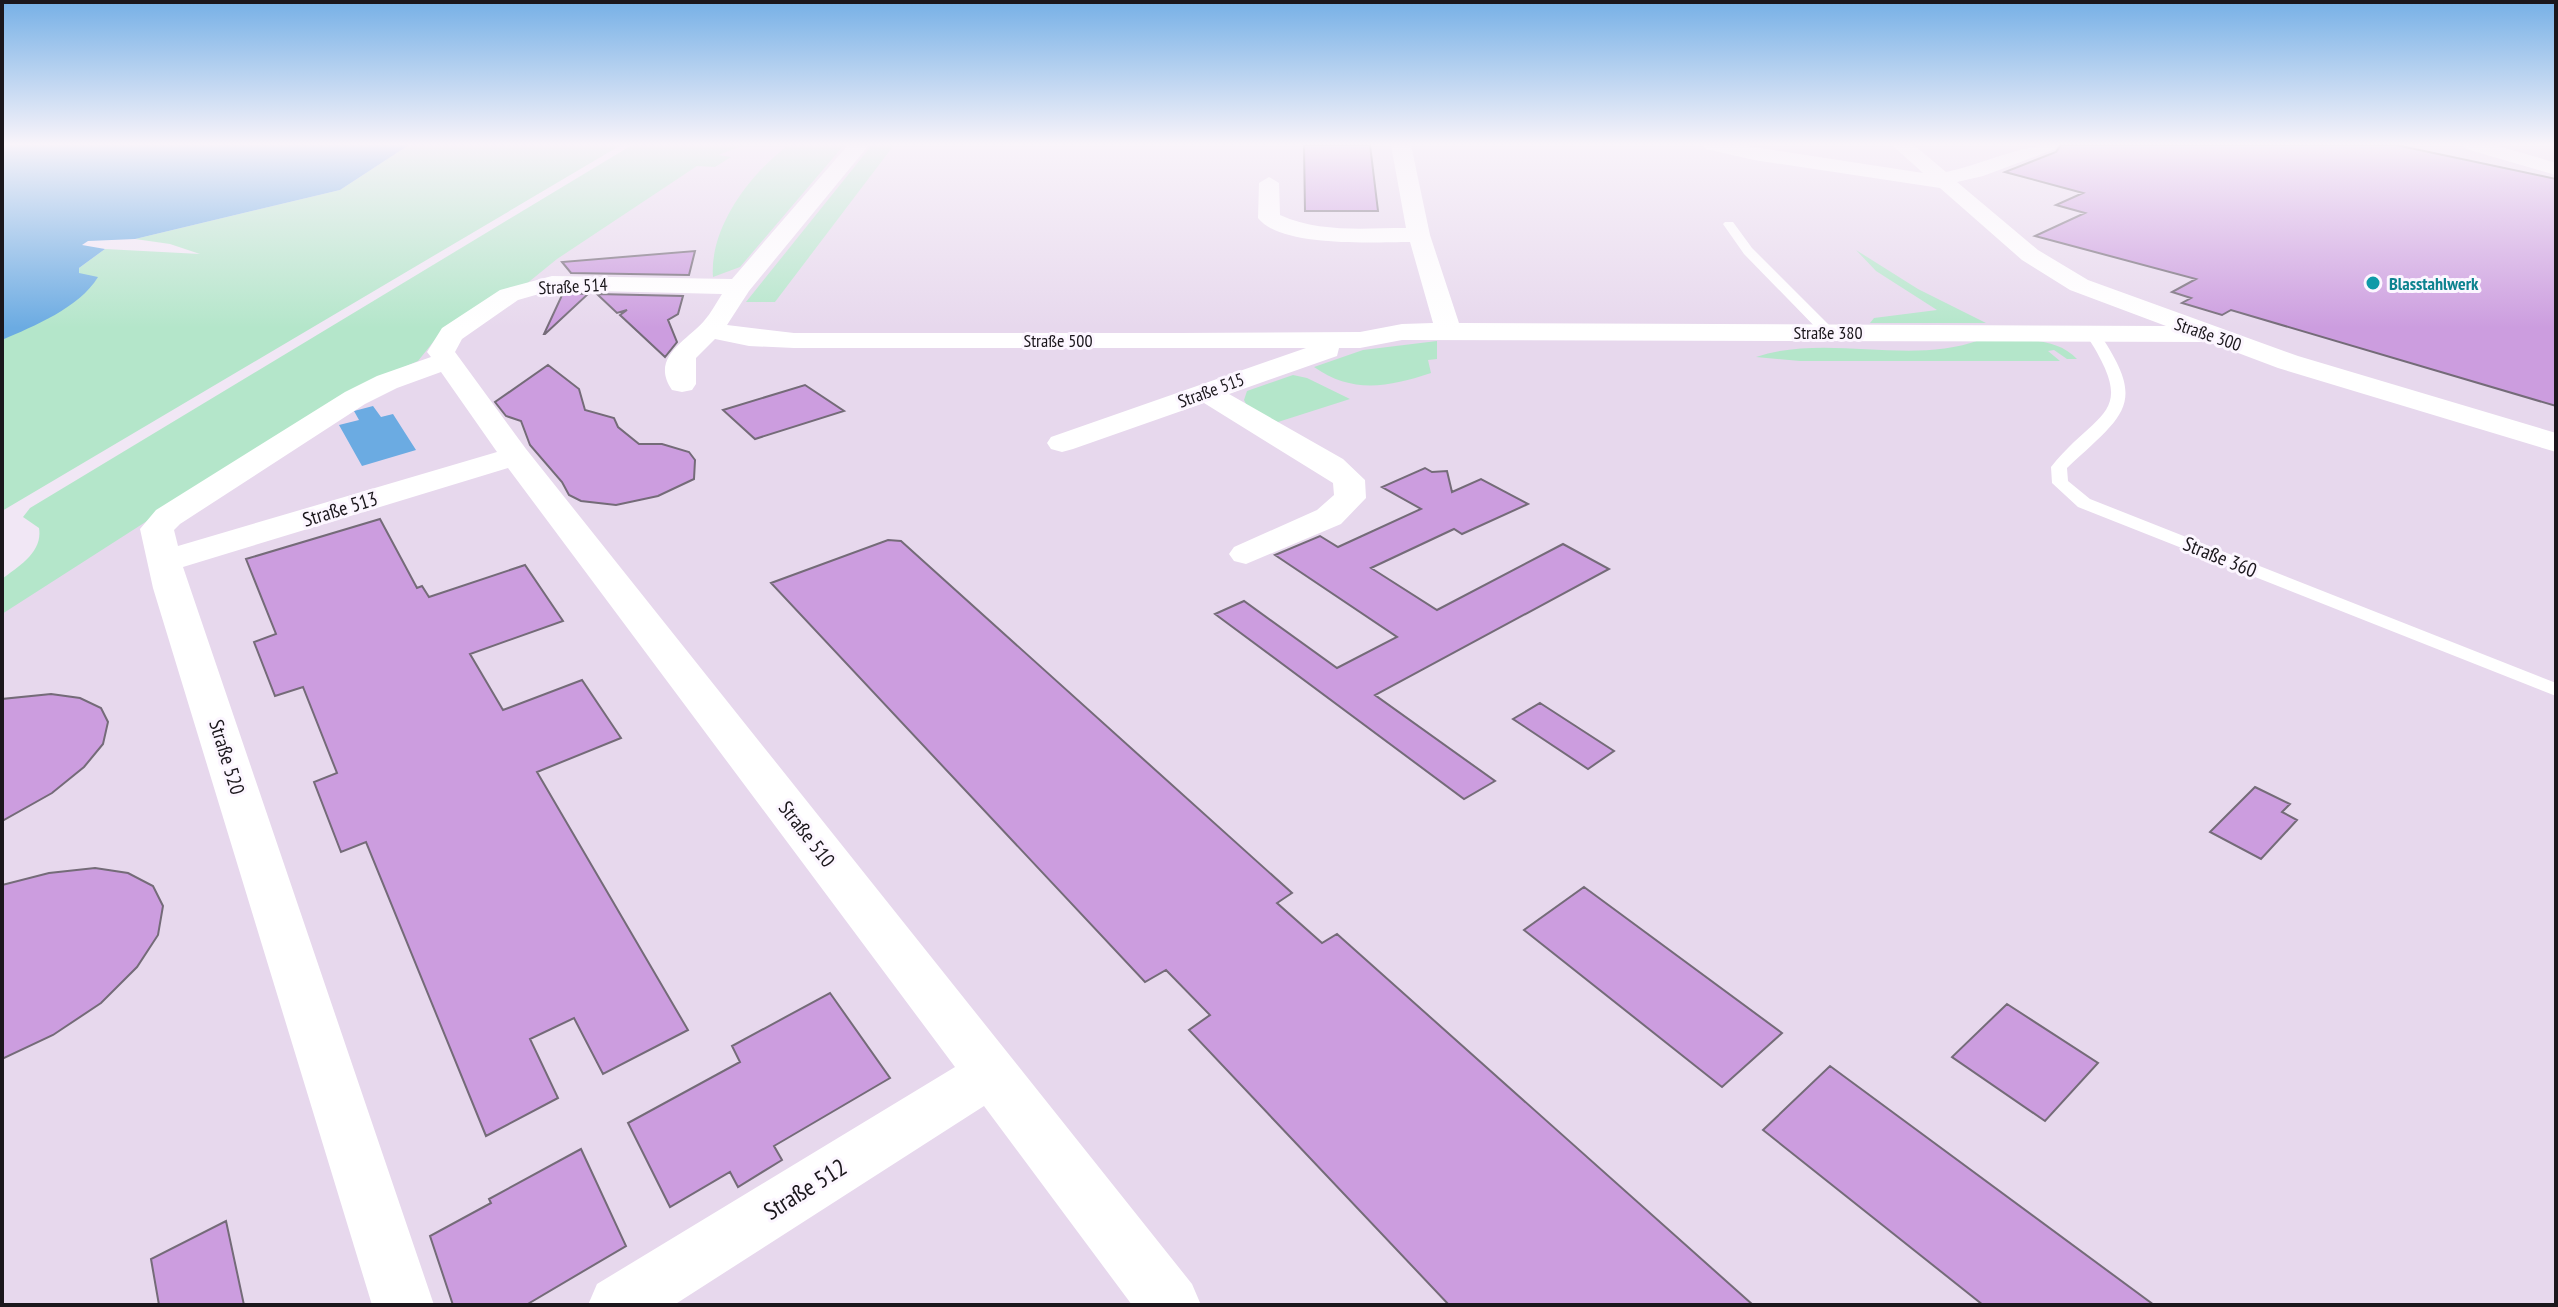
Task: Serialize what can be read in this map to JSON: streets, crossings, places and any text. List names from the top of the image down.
{
  "streets": {
    "street": [
      "Straße 514",
      "Straße 380",
      "Straße 300",
      "Straße 500",
      "Straße 515",
      "Straße 513",
      "Straße 520",
      "Straße 510",
      "Straße 512"
    ],
    "lane": ["Straße 360"]
  },
  "crossings": [
    ["Straße 514", "Straße 520"],
    ["Straße 514", "Straße 510"],
    ["Straße 380", "Straße 300"],
    ["Straße 380", "Straße 500"],
    ["Straße 380", "Straße 360"],
    ["Straße 500", "Straße 515"],
    ["Straße 513", "Straße 520"],
    ["Straße 513", "Straße 510"],
    ["Straße 520", "Straße 510"],
    ["Straße 510", "Straße 512"]
  ],
  "places": ["Blasstahlwerk"]
}
